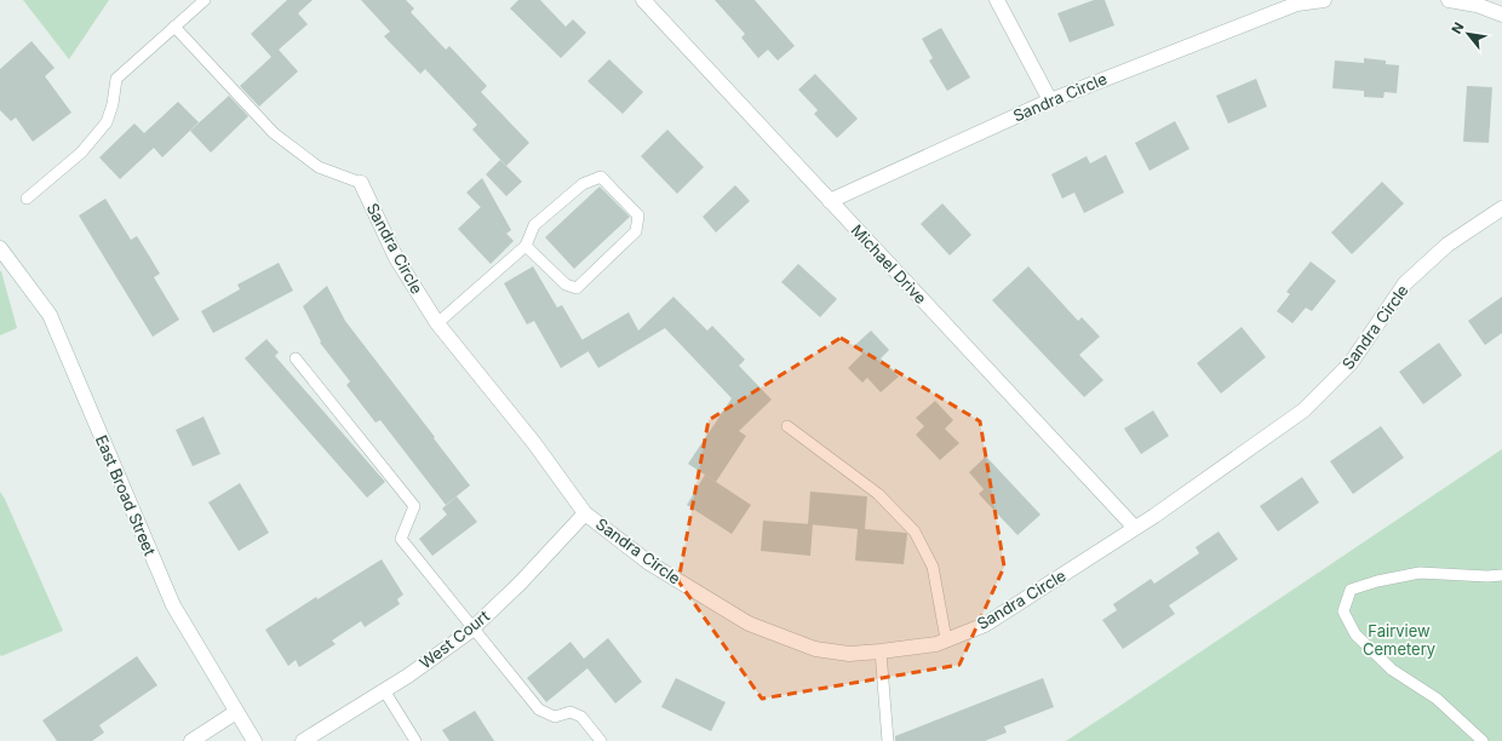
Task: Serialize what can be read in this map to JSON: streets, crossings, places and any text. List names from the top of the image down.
{
  "streets": {
    "street": [
      "Sandra Circle",
      "Michael Drive",
      "East Broad Street",
      "West Court"
    ]
  },
  "crossings": [
    ["Sandra Circle", "Michael Drive"],
    ["Sandra Circle", "West Court"]
  ],
  "parks": ["Fairview Cemetery"],
  "north": "top left"
}
